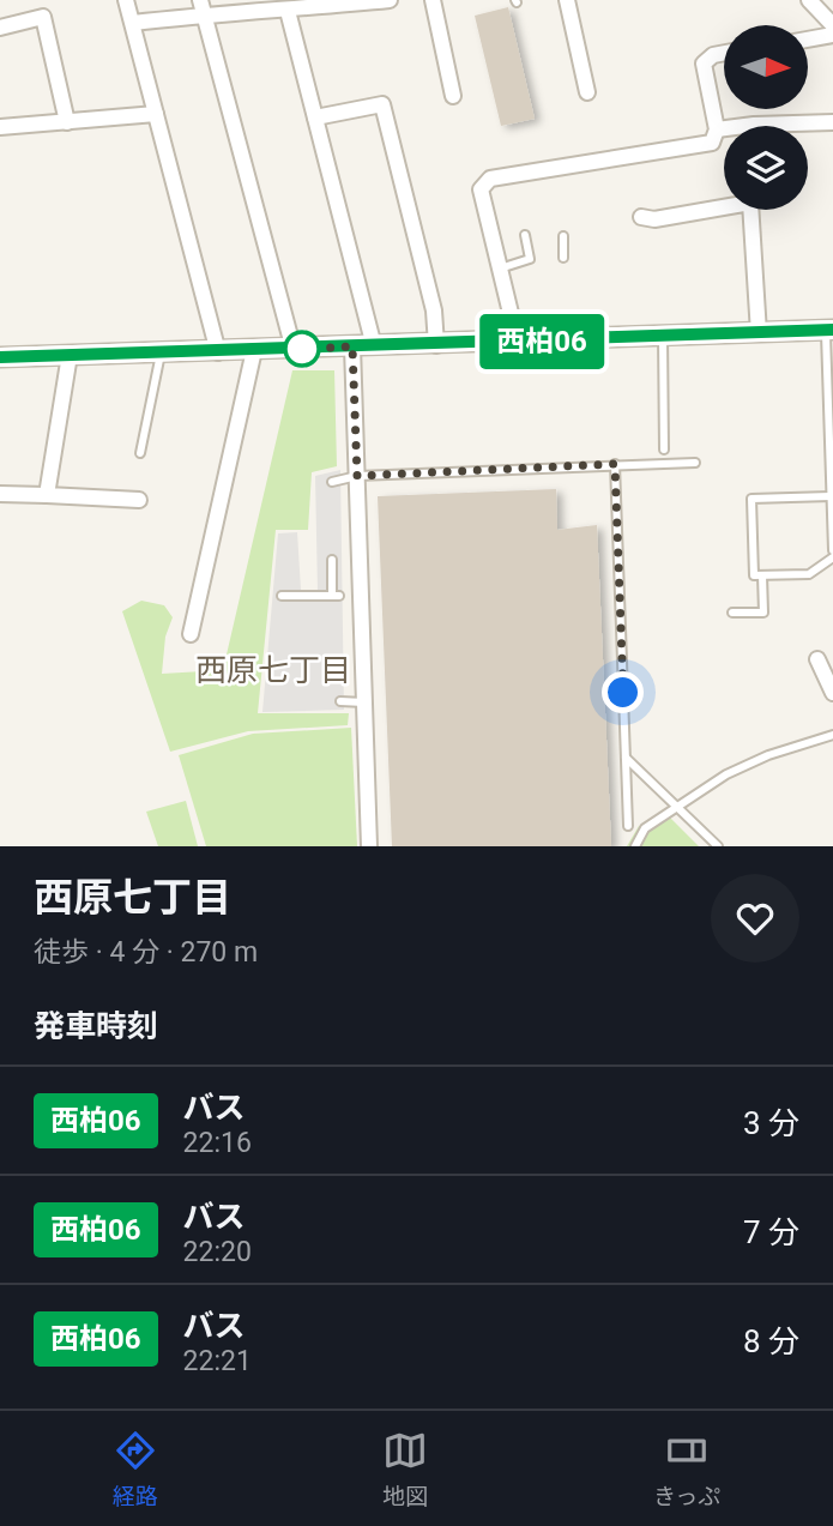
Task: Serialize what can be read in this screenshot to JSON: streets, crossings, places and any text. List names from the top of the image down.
{
  "districts": ["西原七丁目"],
  "lines": ["bus line 西柏06"],
  "north": "right",
  "page": {
    "on_map": "西柏06",
    "heading": [
      ["西原七丁目", "徒歩 · 4 分 · 270 m"],
      "発車時刻"
    ],
    "list": [
      {
        "mark": "西柏06",
        "name": "バス",
        "note": "22:16",
        "value": "3 分"
      },
      {
        "mark": "西柏06",
        "name": "バス",
        "note": "22:20",
        "value": "7 分"
      },
      {
        "mark": "西柏06",
        "name": "バス",
        "note": "22:21",
        "value": "8 分"
      }
    ],
    "tabs": ["経路", "地図", "きっぷ"]
  }
}
